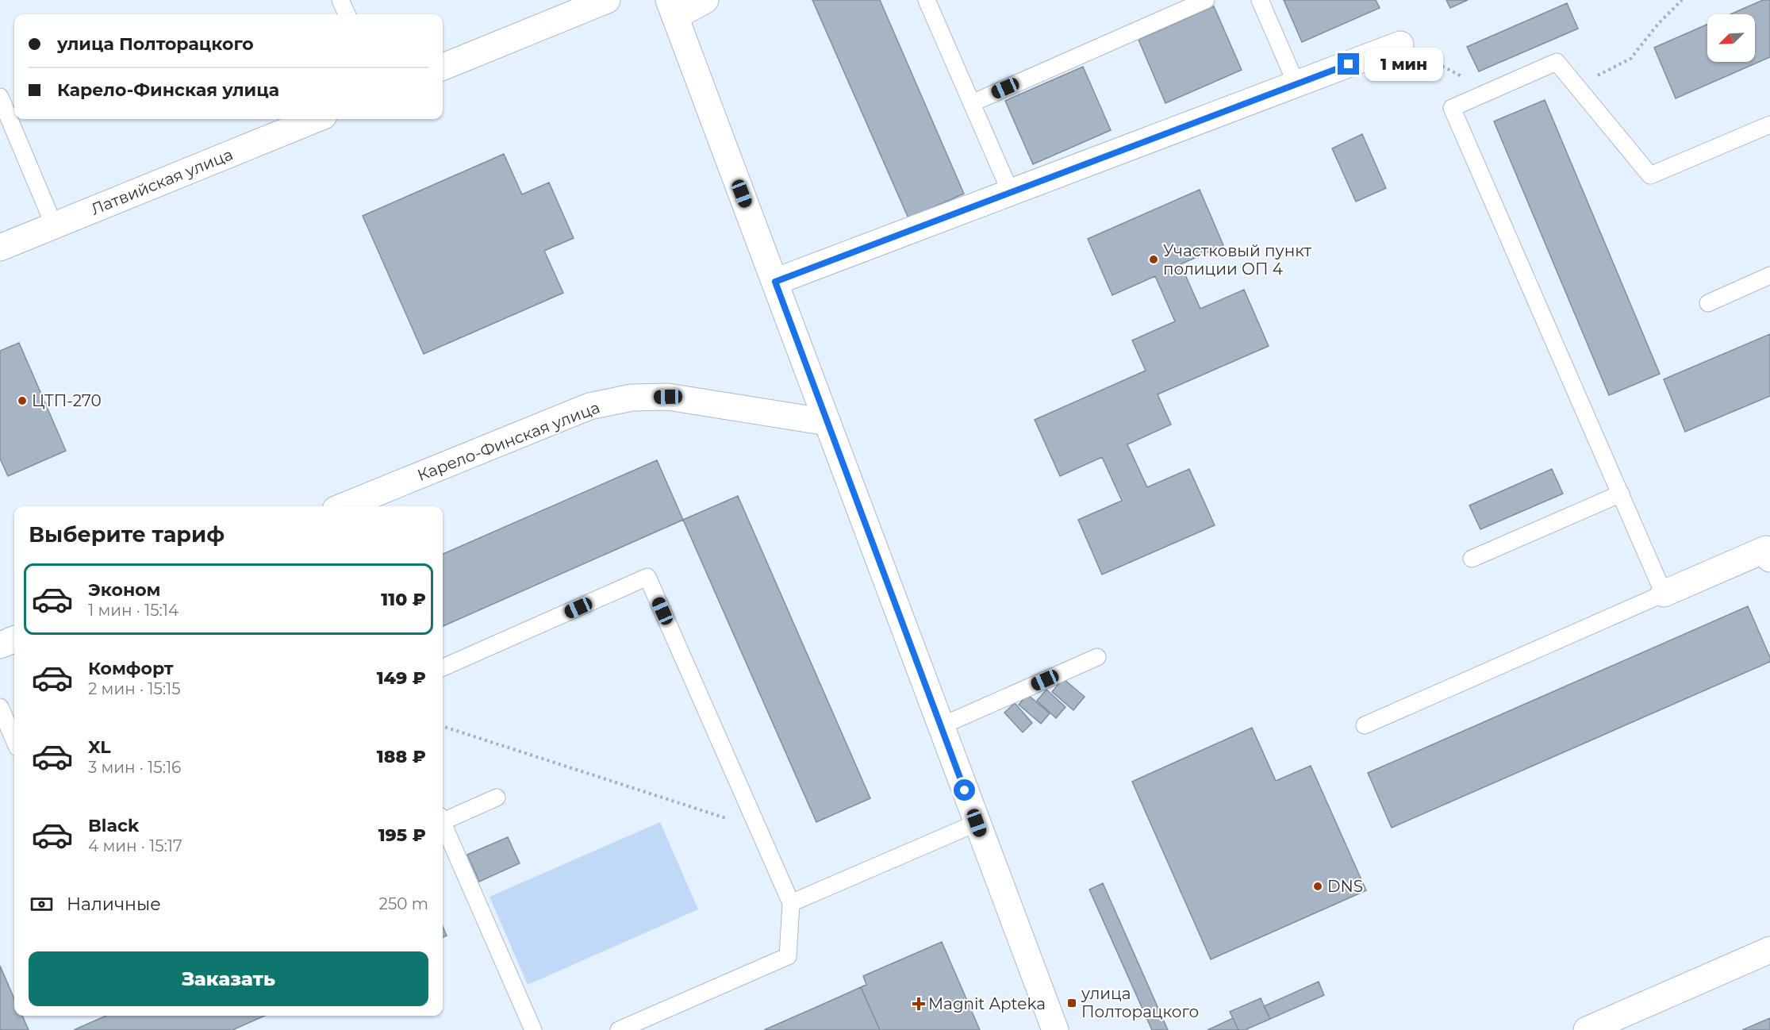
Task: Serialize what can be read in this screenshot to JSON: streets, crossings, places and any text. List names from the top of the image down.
{
  "streets": {
    "street": ["Латвийская улица", "Карело-Финская улица"]
  },
  "places": {
    "other": ["Участковый пункт полиции ОП 4", "ЦТП-270", "DNS"],
    "transit": ["улица Полторацкого"],
    "health": ["Magnit Apteka"]
  },
  "north": "bottom left",
  "page": {
    "banner": ["улица Полторацкого", "Карело-Финская улица"],
    "bubble": "1 мин",
    "heading": "Выберите тариф",
    "list": [
      {
        "name": "Эконом",
        "note": "1 мин · 15:14",
        "value": "110 ₽"
      },
      {
        "name": "Комфорт",
        "note": "2 мин · 15:15",
        "value": "149 ₽"
      },
      {
        "name": "XL",
        "note": "3 мин · 15:16",
        "value": "188 ₽"
      },
      {
        "name": "Black",
        "note": "4 мин · 15:17",
        "value": "195 ₽"
      }
    ],
    "pay": ["Наличные", "250 m"],
    "buttons": "Заказать"
  }
}
